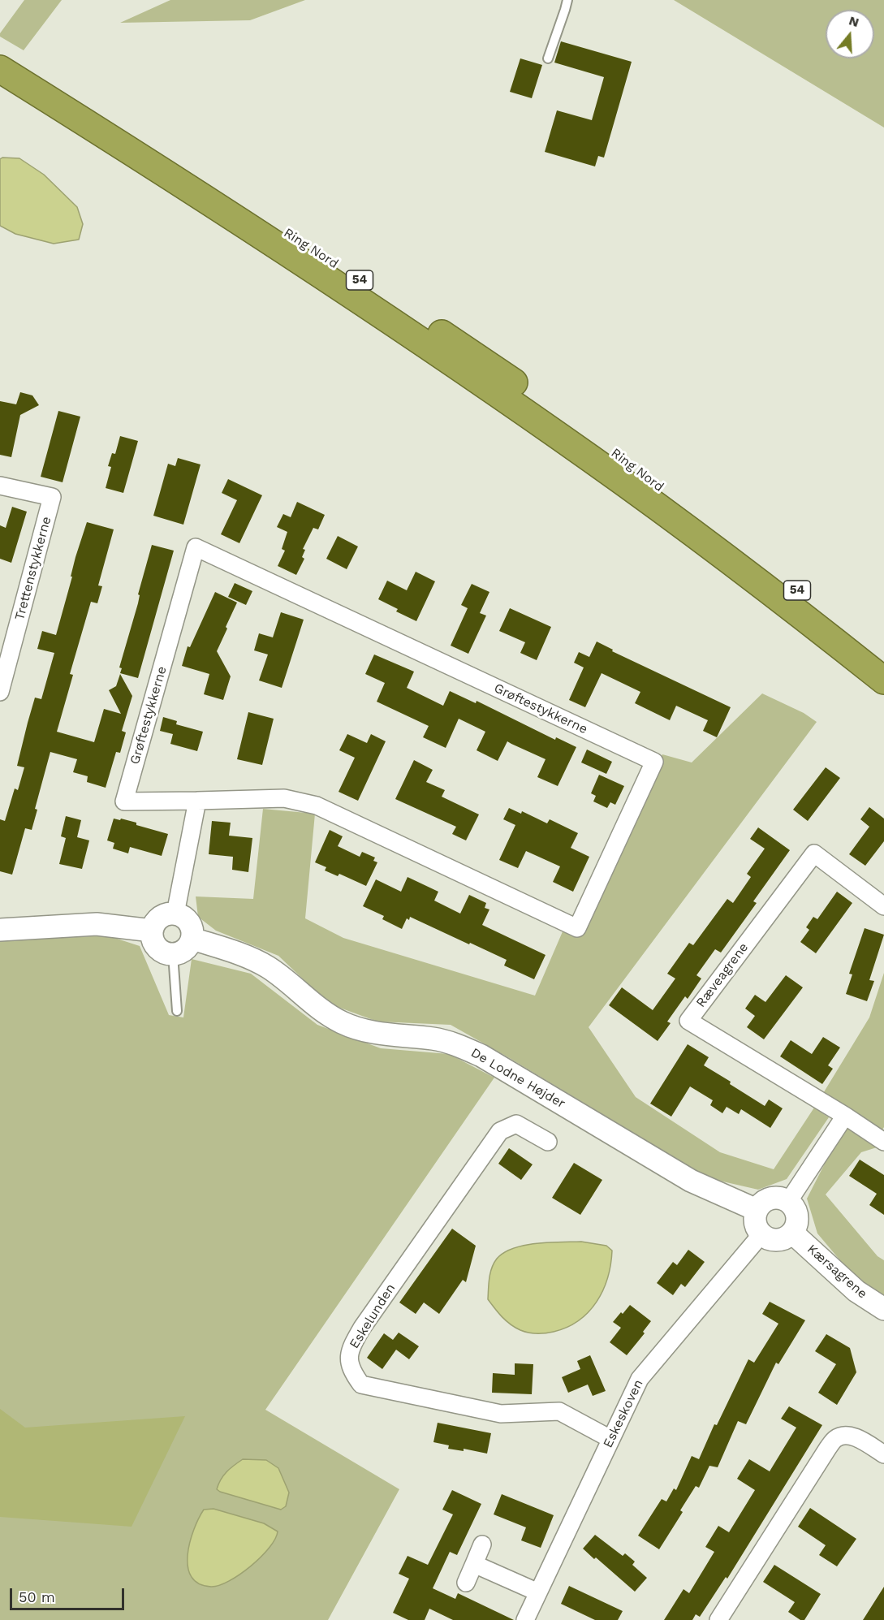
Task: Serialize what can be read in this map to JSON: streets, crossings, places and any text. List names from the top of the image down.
{
  "streets": {
    "highway": ["Ring Nord", "54"],
    "street": [
      "Trettenstykkerne",
      "Grøftestykkerne",
      "Ræveagrene",
      "De Lodne Højder",
      "Kærsagrene",
      "Eskelunden",
      "Eskeskoven"
    ]
  },
  "crossings": [
    ["De Lodne Højder", "Kærsagrene"],
    ["De Lodne Højder", "Eskeskoven"],
    ["Kærsagrene", "Eskeskoven"],
    ["Eskelunden", "Eskeskoven"]
  ],
  "scale_bar": "50 m",
  "north": "top"
}
